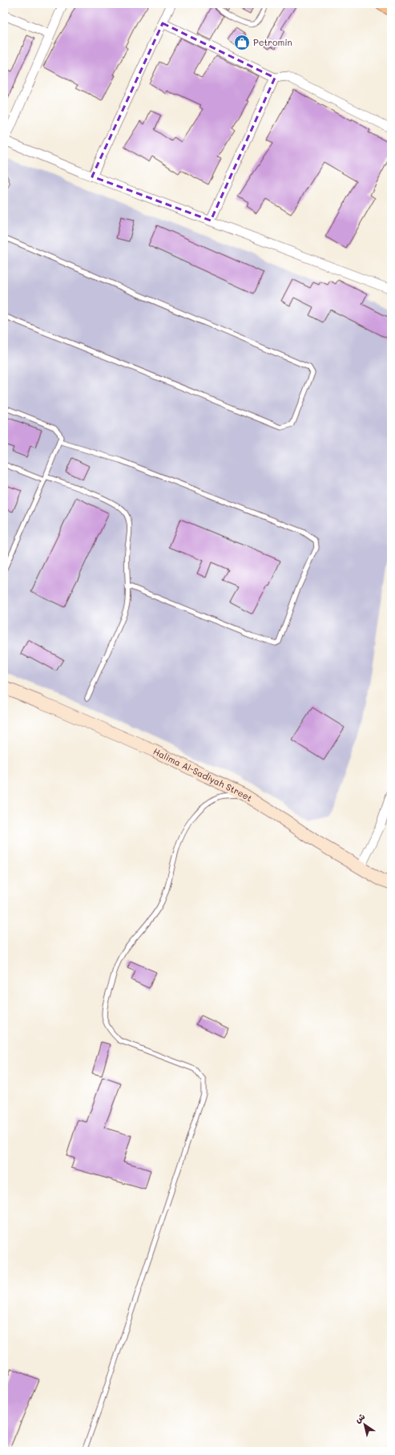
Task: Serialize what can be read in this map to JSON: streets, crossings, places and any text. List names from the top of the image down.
{
  "streets": {
    "street": ["Halima Al-Sadiyah Street"]
  },
  "places": {
    "shop": ["Petromin"]
  },
  "north": "top left"
}
